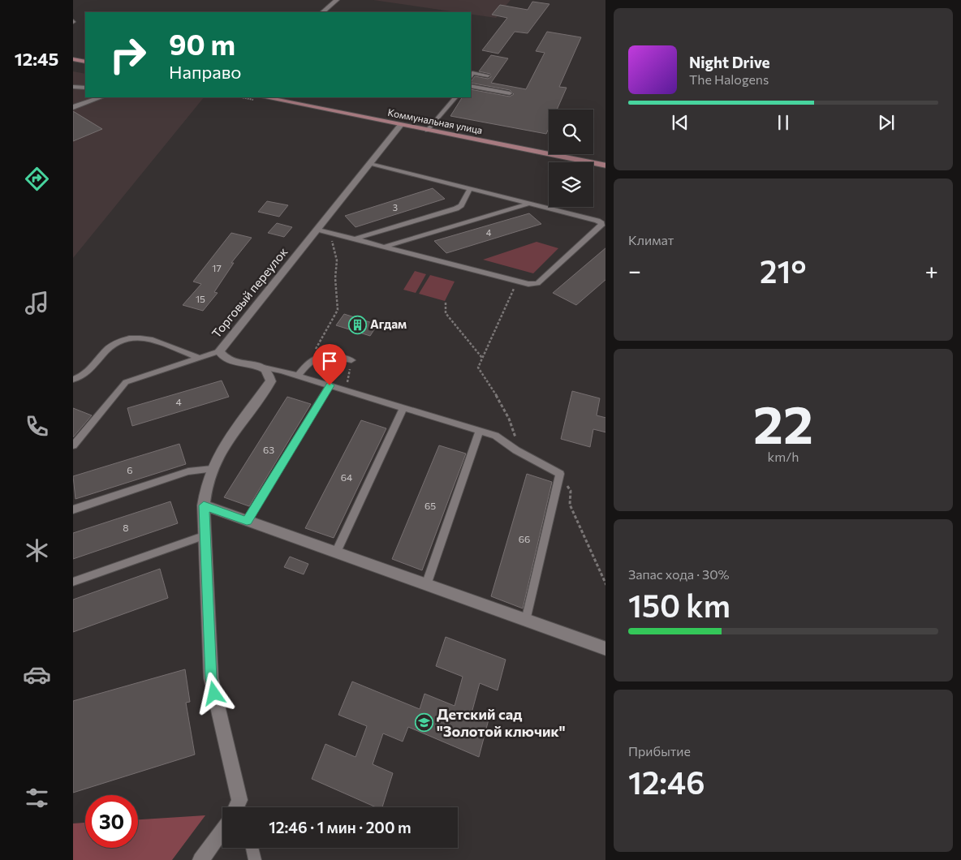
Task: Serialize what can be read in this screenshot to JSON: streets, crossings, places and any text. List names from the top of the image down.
{
  "streets": {
    "main road": ["Коммунальная улица"],
    "street": ["Торговый переулок"]
  },
  "crossings": [
    ["Коммунальная улица", "Торговый переулок"]
  ],
  "places": {
    "building": ["Агдам"],
    "school or university": ["Детский сад \"Золотой ключик\""]
  },
  "house_numbers": [
    "3",
    "4",
    "17",
    "15",
    "4",
    "63",
    "6",
    "64",
    "65",
    "8",
    "66"
  ],
  "page": {
    "tabs": "12:45",
    "turn": ["90 m", "Направо"],
    "song": ["Night Drive", "The Halogens"],
    "tile": [
      "Климат",
      ["22", "km/h"],
      ["Запас хода · 30%", "150 km"],
      ["Прибытие", "12:46"]
    ],
    "heat": ["−", "21°", "+"],
    "limit": "30",
    "trip": "12:46 · 1 мин · 200 m"
  }
}
